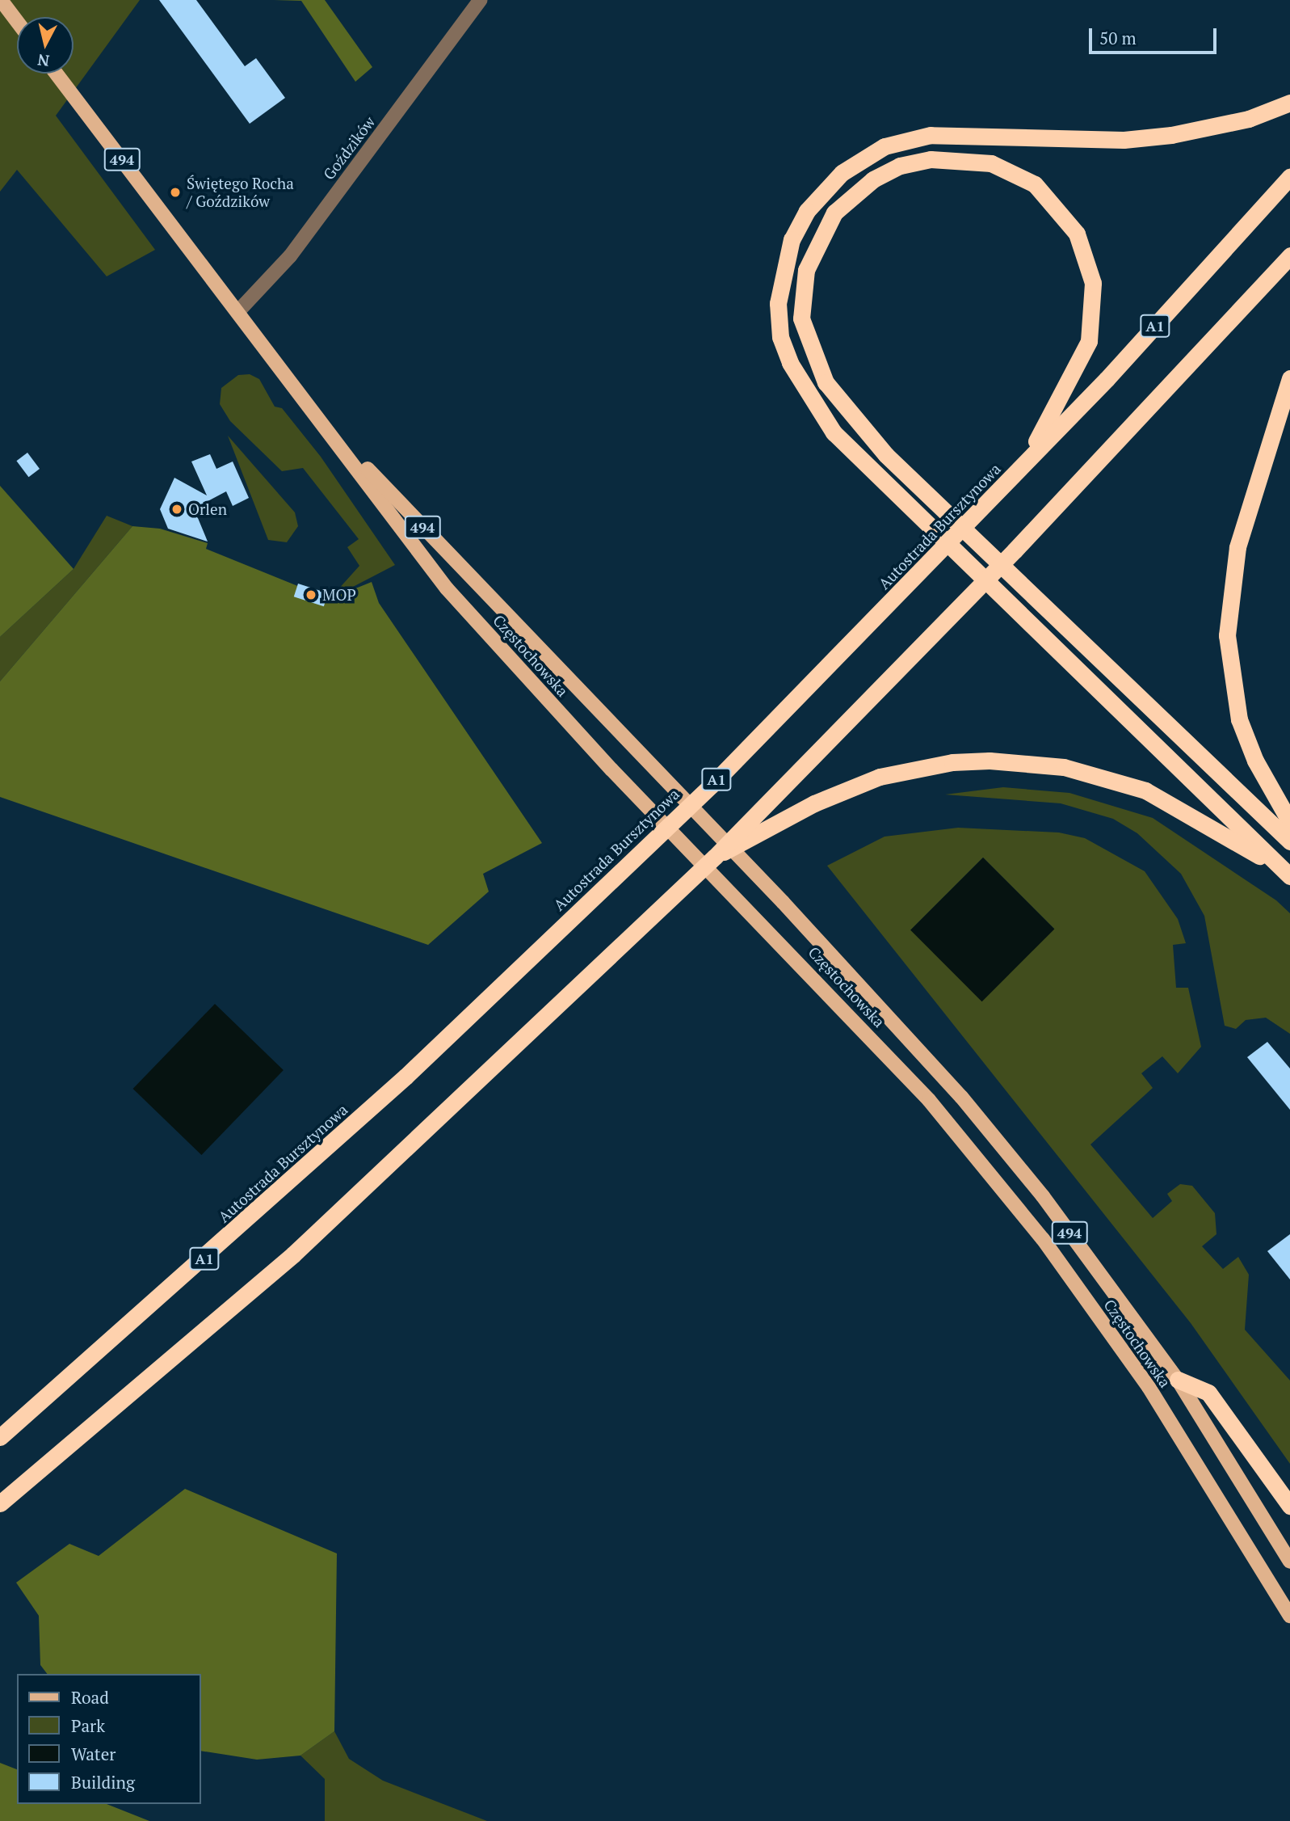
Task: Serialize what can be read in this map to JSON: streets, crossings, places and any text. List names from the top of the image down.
{
  "streets": {
    "highway": ["A1", "Autostrada Bursztynowa"],
    "main road": ["494", "Częstochowska"],
    "street": ["Goździków"]
  },
  "crossings": [
    ["Goździków", "494"],
    ["Goździków", "Częstochowska"],
    ["494", "Częstochowska"]
  ],
  "places": ["Świętego Rocha / Goździków", "Orlen", "MOP"],
  "legend": [
    "Road",
    "Park",
    "Water",
    "Building"
  ],
  "scale_bar": "50 m",
  "north": "bottom"
}
